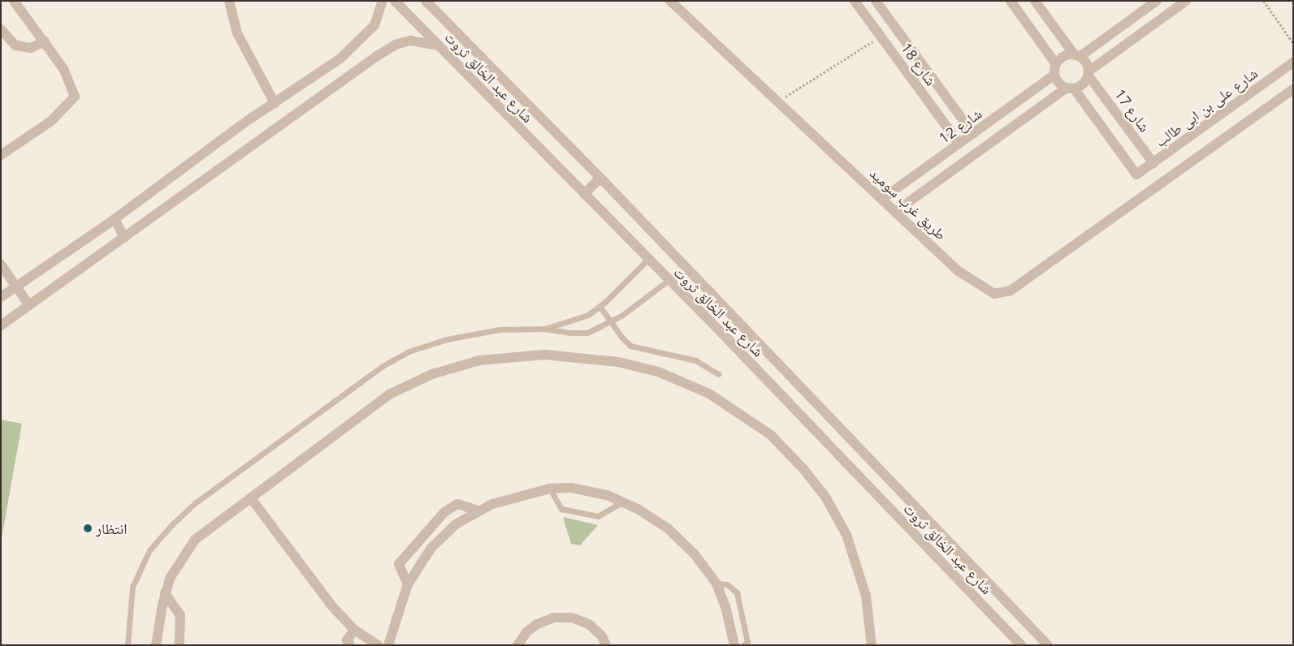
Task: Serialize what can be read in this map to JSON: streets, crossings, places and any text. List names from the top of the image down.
{
  "streets": {
    "street": [
      "شارع 18",
      "شارع عبد الخالق ثروت",
      "شارع على بن ابى طالب",
      "شارع 17",
      "شارع 12",
      "طريق غرب سوميد"
    ]
  },
  "crossings": [
    ["شارع 18", "شارع 12"],
    ["شارع على بن ابى طالب", "شارع 17"],
    ["شارع على بن ابى طالب", "شارع 12"],
    ["شارع 17", "شارع 12"],
    ["شارع 12", "طريق غرب سوميد"]
  ],
  "places": ["انتظار"]
}
